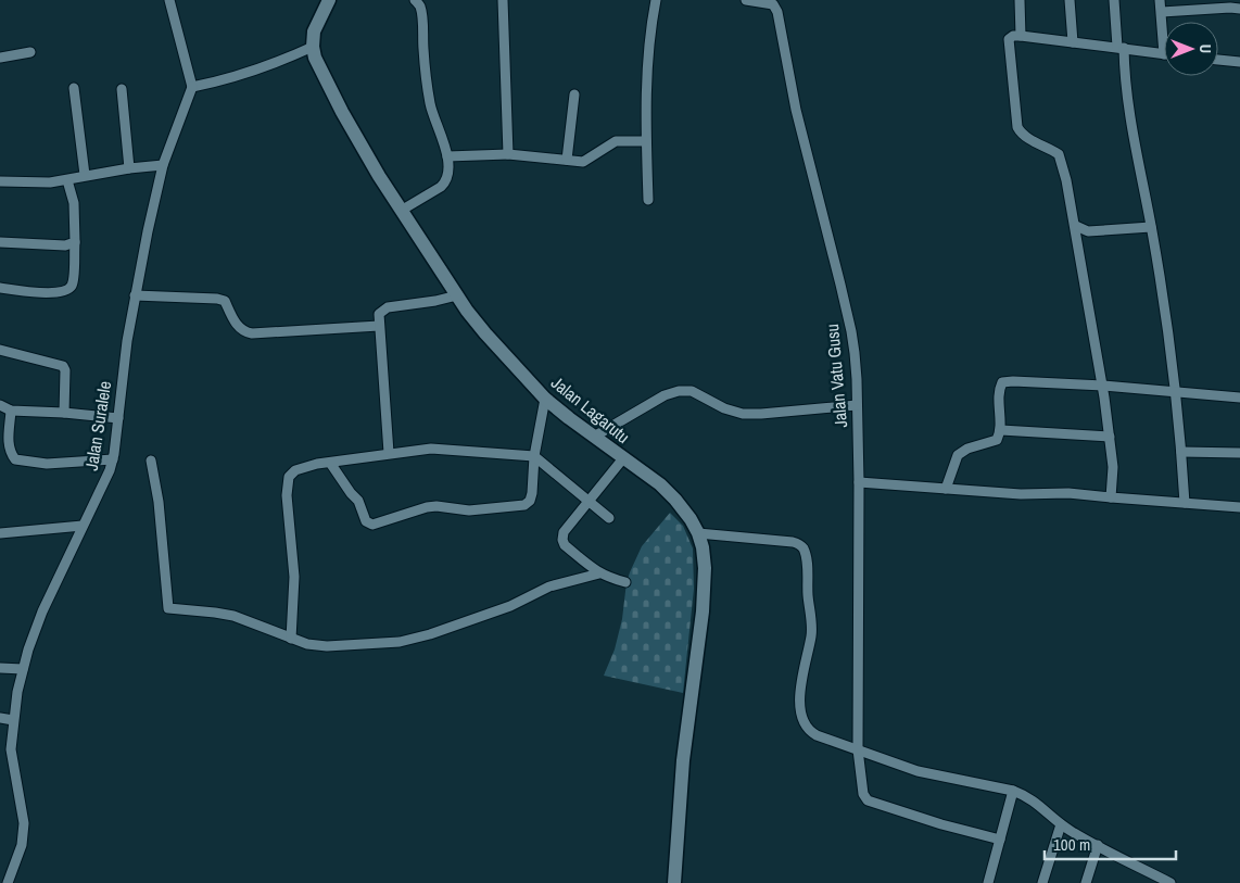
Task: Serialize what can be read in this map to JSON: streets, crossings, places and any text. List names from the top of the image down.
{
  "streets": {
    "street": ["Jalan Vatu Gusu", "Jalan Lagarutu", "Jalan Suralele"]
  },
  "scale_bar": "100 m",
  "north": "right"
}
